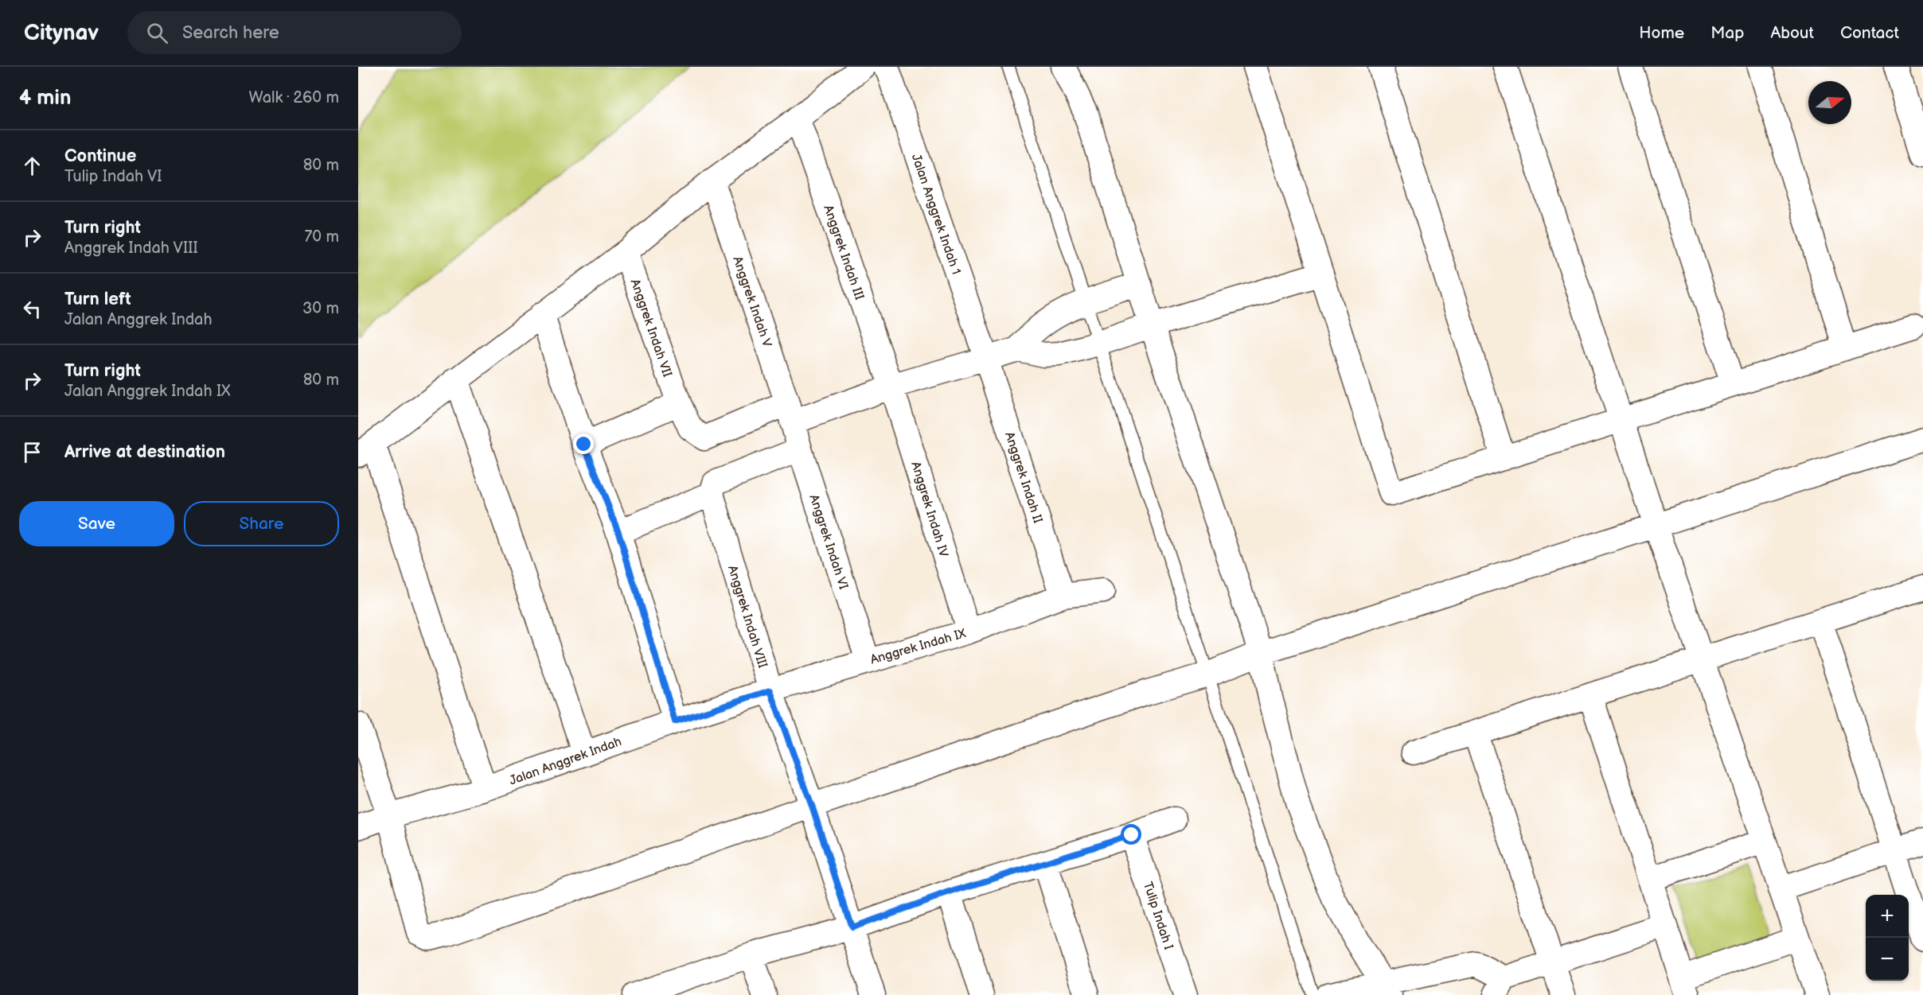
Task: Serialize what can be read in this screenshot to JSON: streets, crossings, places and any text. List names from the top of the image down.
{
  "streets": {
    "street": [
      "Jalan Anggrek Indah 1",
      "Anggrek Indah III",
      "Anggrek Indah V",
      "Anggrek Indah VII",
      "Anggrek Indah II",
      "Anggrek Indah IV",
      "Anggrek Indah VI",
      "Anggrek Indah VIII",
      "Anggrek Indah IX",
      "Jalan Anggrek Indah",
      "Tulip Indah I"
    ]
  },
  "crossings": [
    ["Jalan Anggrek Indah 1", "Anggrek Indah II"],
    ["Anggrek Indah III", "Anggrek Indah IV"],
    ["Anggrek Indah V", "Anggrek Indah VII"],
    ["Anggrek Indah V", "Anggrek Indah VI"],
    ["Anggrek Indah VII", "Anggrek Indah VI"],
    ["Anggrek Indah II", "Anggrek Indah IX"],
    ["Anggrek Indah IV", "Anggrek Indah IX"],
    ["Anggrek Indah VI", "Anggrek Indah IX"],
    ["Anggrek Indah VIII", "Anggrek Indah IX"],
    ["Anggrek Indah VIII", "Jalan Anggrek Indah"],
    ["Anggrek Indah IX", "Jalan Anggrek Indah"]
  ],
  "north": "right",
  "page": {
    "header": "Citynav",
    "search": "Search here",
    "nav": [
      "Home",
      "Map",
      "About",
      "Contact"
    ],
    "heading": ["4 min", "Walk · 260 m"],
    "list": [
      ["Continue", "Tulip Indah VI", "80 m"],
      ["Turn right", "Anggrek Indah VIII", "70 m"],
      ["Turn left", "Jalan Anggrek Indah", "30 m"],
      ["Turn right", "Jalan Anggrek Indah IX", "80 m"],
      "Arrive at destination"
    ],
    "buttons": ["Save", "Share"],
    "map_buttons": ["+", "−"]
  }
}
